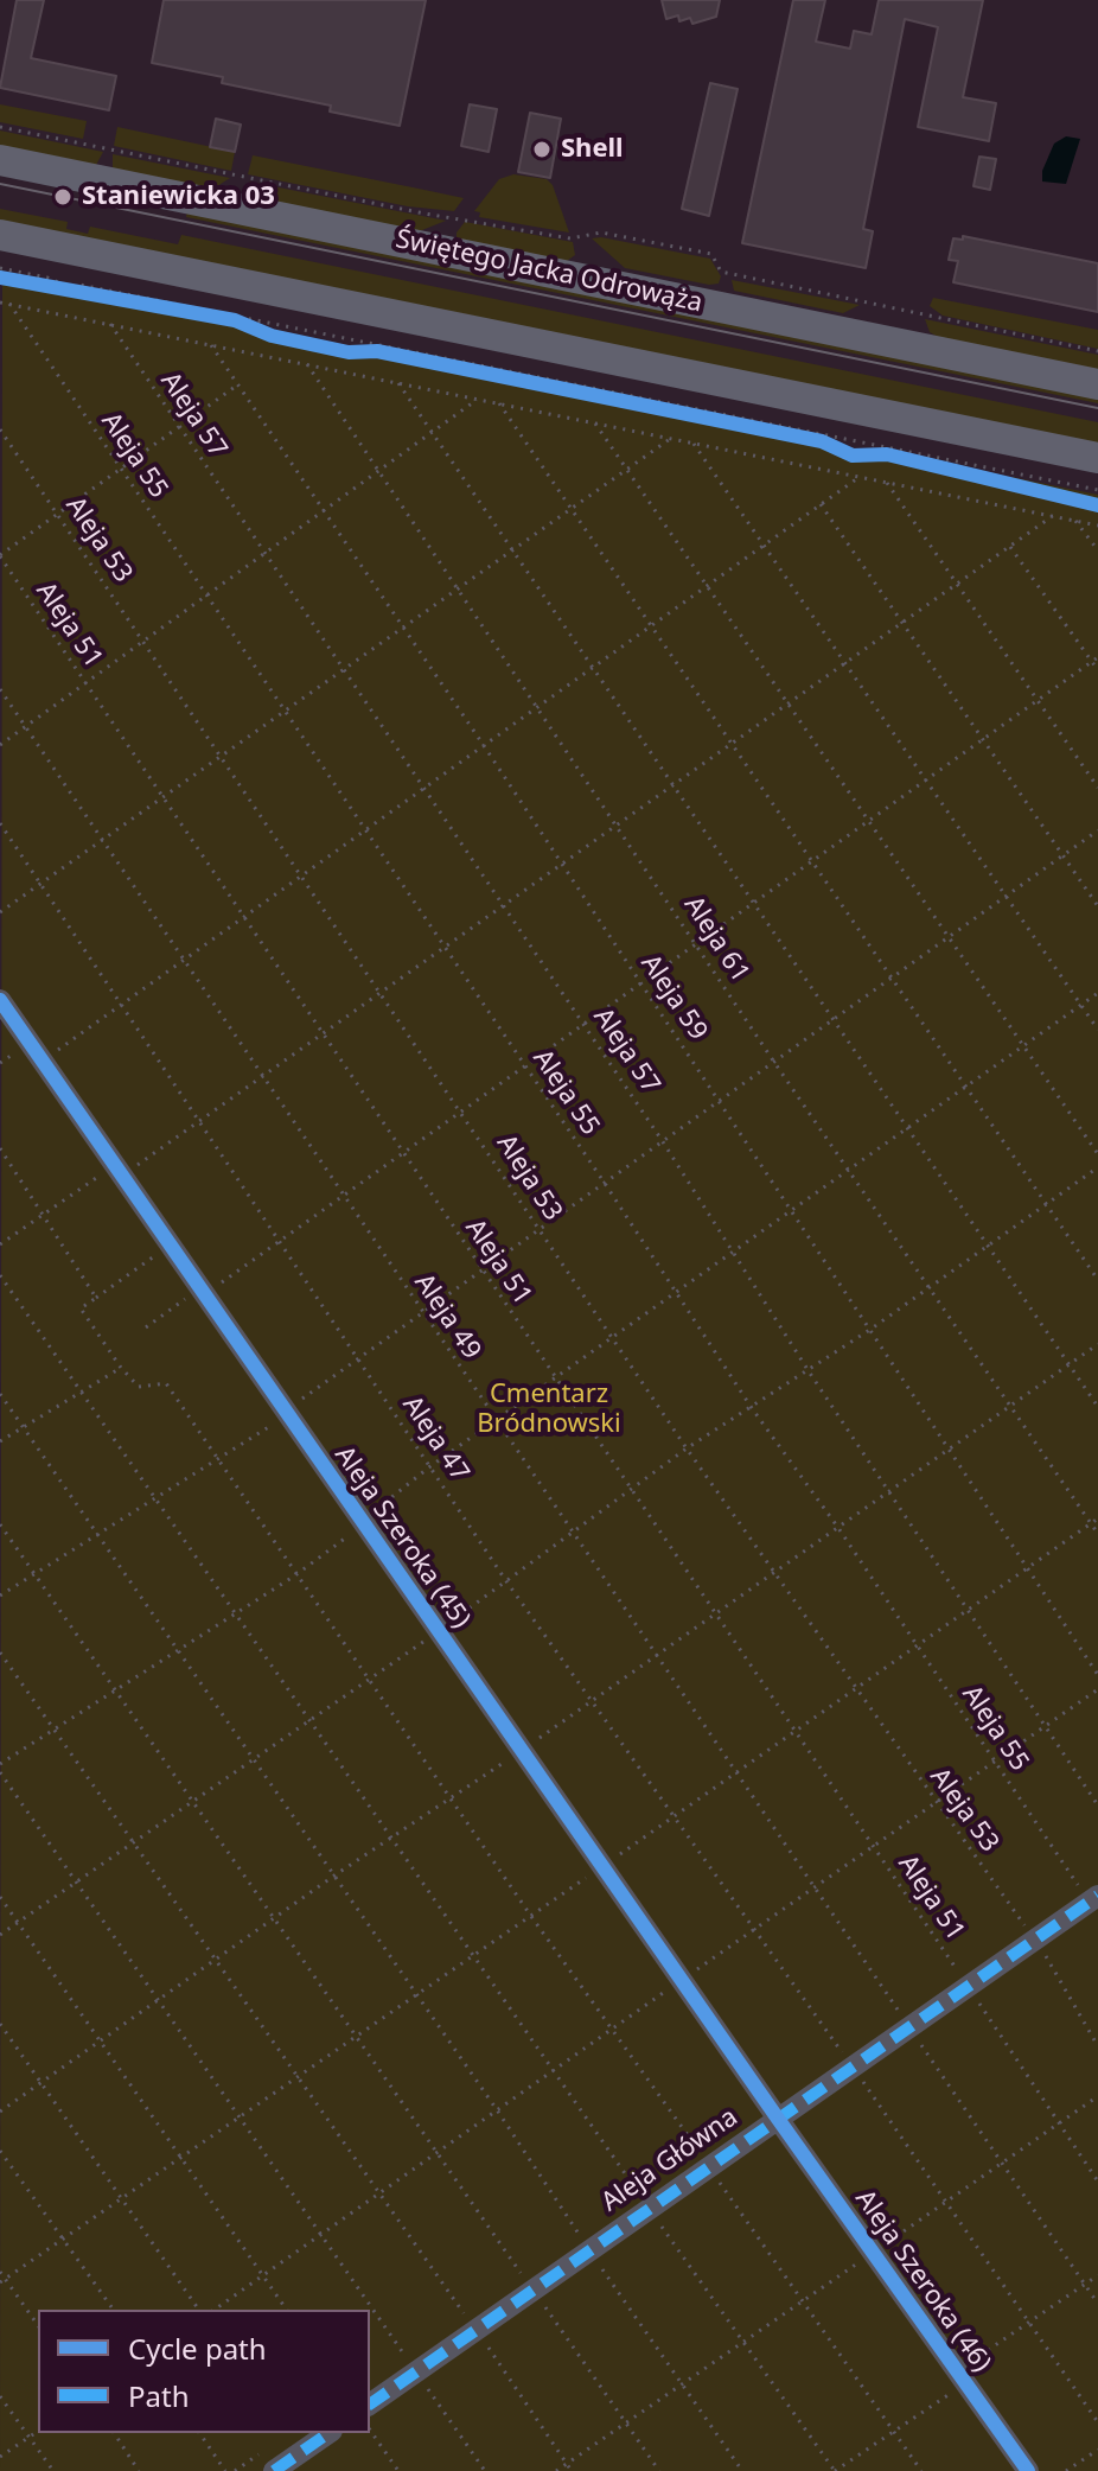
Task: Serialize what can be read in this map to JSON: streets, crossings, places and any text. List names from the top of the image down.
{
  "streets": {
    "main road": ["Świętego Jacka Odrowąża"],
    "street": ["Aleja Szeroka (45)", "Aleja Główna", "Aleja Szeroka (46)"],
    "path": [
      "Aleja 57",
      "Aleja 55",
      "Aleja 53",
      "Aleja 51",
      "Aleja 61",
      "Aleja 59",
      "Aleja 49",
      "Aleja 47"
    ]
  },
  "crossings": [
    ["Aleja 55", "Aleja Główna"],
    ["Aleja 53", "Aleja Główna"],
    ["Aleja 51", "Aleja Główna"],
    ["Aleja 47", "Aleja Główna"],
    ["Aleja Szeroka (45)", "Aleja Główna"],
    ["Aleja Szeroka (45)", "Aleja Szeroka (46)"],
    ["Aleja Główna", "Aleja Szeroka (46)"]
  ],
  "parks": ["Cmentarz Bródnowski"],
  "places": ["Shell", "Staniewicka 03"],
  "legend": ["Cycle path", "Path"]
}
